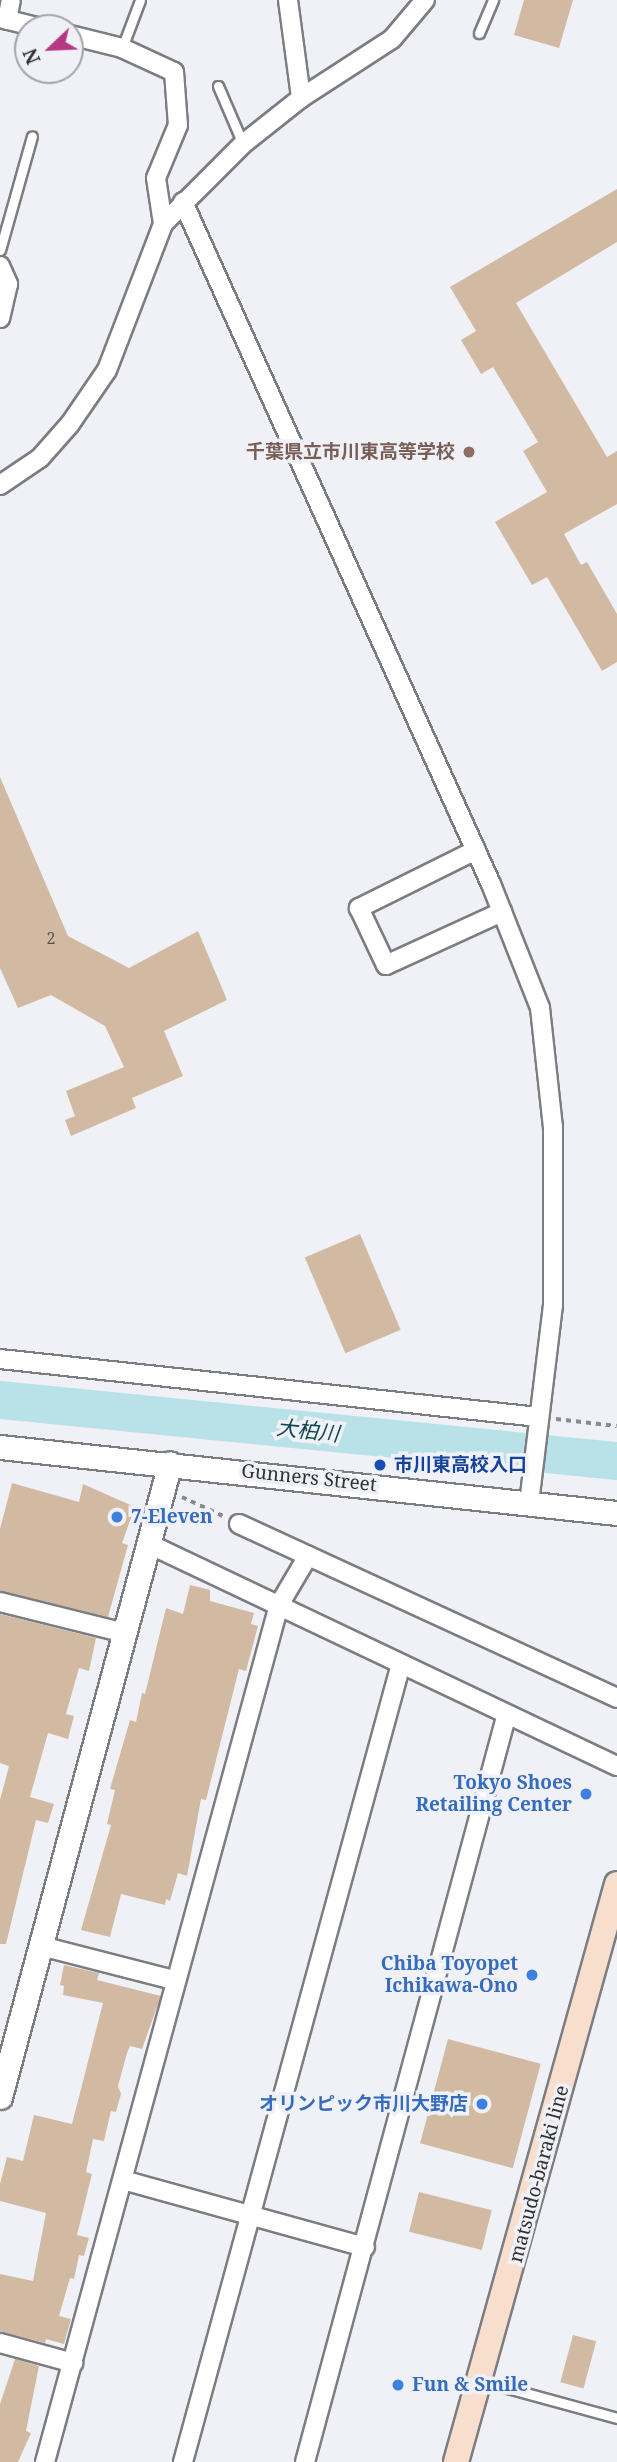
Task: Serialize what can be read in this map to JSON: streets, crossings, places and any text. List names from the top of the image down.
{
  "streets": {
    "main road": ["matsudo-baraki line"],
    "street": ["Gunners Street"]
  },
  "water": ["大柏川"],
  "places": [
    "千葉県立市川東高等学校",
    "市川東高校入口",
    "7-Eleven",
    "Tokyo Shoes Retailing Center",
    "Chiba Toyopet Ichikawa-Ono",
    "オリンピック市川大野店",
    "Fun & Smile"
  ],
  "house_numbers": ["2"],
  "north": "bottom left"
}
